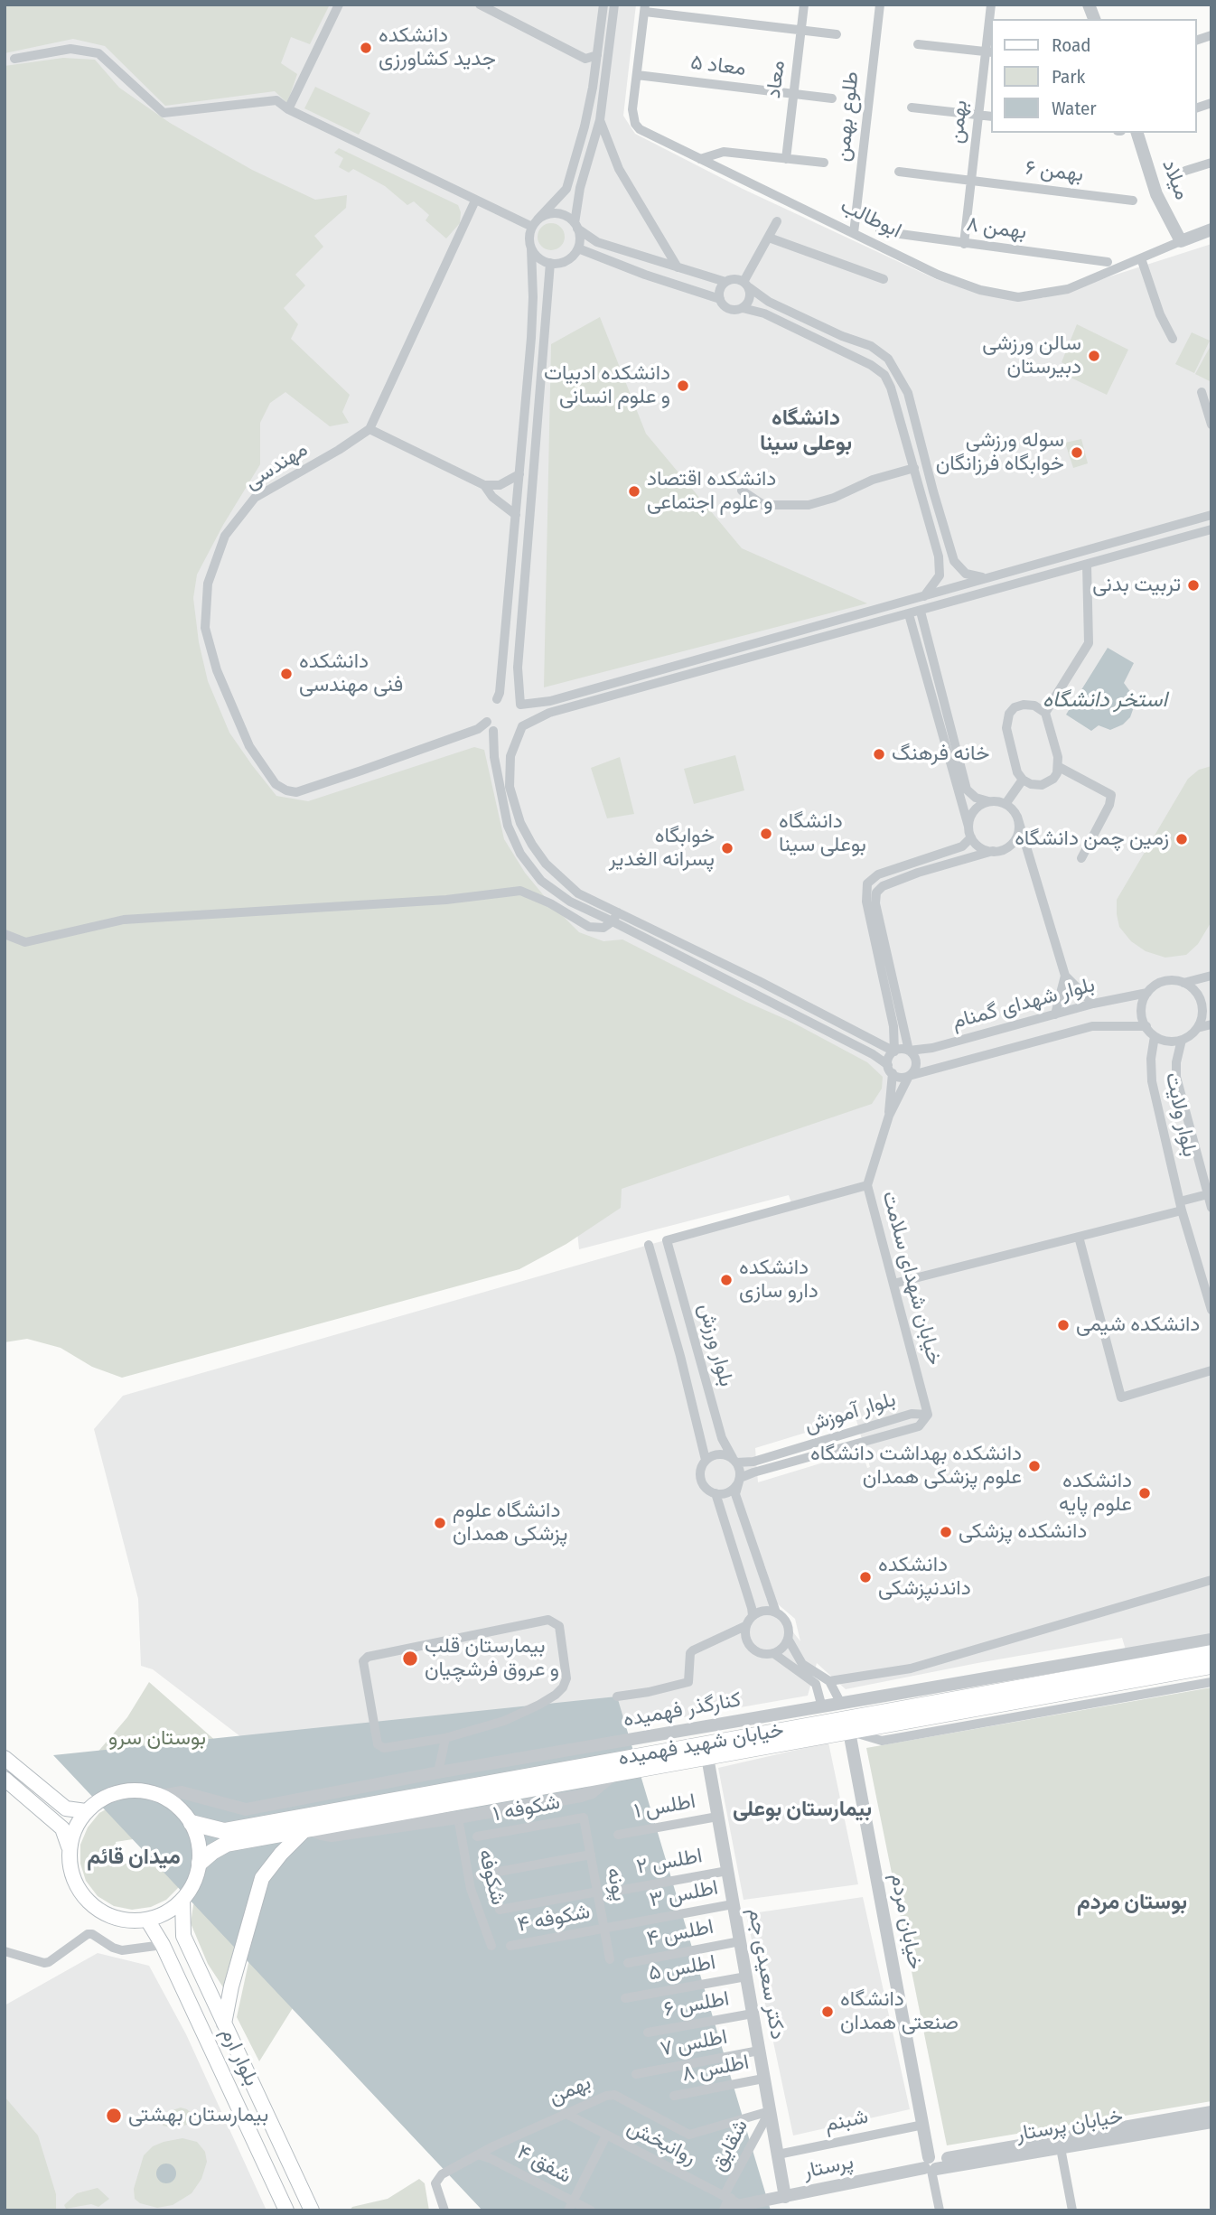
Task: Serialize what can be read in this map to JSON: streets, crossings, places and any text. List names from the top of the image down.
{
  "streets": {
    "main road": ["خیابان شهید فهمیده", "بلوار ارم"],
    "street": [
      "معاد ۵",
      "معاد",
      "طلوع بهمن",
      "بهمن",
      "بهمن ۶",
      "میلاد",
      "ابوطالب",
      "بهمن ۸",
      "مهندسی",
      "بلوار شهدای گمنام",
      "بلوار ولایت",
      "خیابان شهدای سلامت",
      "بلوار ورزش",
      "بلوار آموزش",
      "کنارگذر فهمیده",
      "اطلس ۱",
      "شکوفه ۱",
      "اطلس ۲",
      "شکوفه",
      "پونه",
      "اطلس ۳",
      "شکوفه ۴",
      "خیابان مردم",
      "اطلس ۴",
      "اطلس ۵",
      "دکتر سعیدی جم",
      "اطلس ۶",
      "اطلس ۷",
      "اطلس ۸",
      "شبنم",
      "خیابان پرستار",
      "روانبخش",
      "شقایق",
      "شفق ۴",
      "پرستار"
    ]
  },
  "crossings": [
    ["معاد ۵", "معاد"],
    ["معاد ۵", "ابوطالب"],
    ["طلوع بهمن", "ابوطالب"],
    ["بهمن", "بهمن ۶"],
    ["بهمن", "بهمن ۸"],
    ["بهمن", "دکتر سعیدی جم"],
    ["بهمن", "روانبخش"],
    ["بهمن", "شقایق"],
    ["بهمن", "شفق ۴"],
    ["میلاد", "ابوطالب"],
    ["بلوار شهدای گمنام", "بلوار ولایت"],
    ["بلوار شهدای گمنام", "خیابان شهدای سلامت"],
    ["خیابان شهدای سلامت", "بلوار ورزش"],
    ["خیابان شهدای سلامت", "بلوار آموزش"],
    ["بلوار ورزش", "بلوار آموزش"],
    ["کنارگذر فهمیده", "خیابان شهید فهمیده"],
    ["کنارگذر فهمیده", "خیابان مردم"],
    ["کنارگذر فهمیده", "بلوار ارم"],
    ["خیابان شهید فهمیده", "خیابان مردم"],
    ["خیابان شهید فهمیده", "دکتر سعیدی جم"],
    ["خیابان شهید فهمیده", "بلوار ارم"],
    ["اطلس ۱", "دکتر سعیدی جم"],
    ["شکوفه ۱", "پونه"],
    ["اطلس ۲", "دکتر سعیدی جم"],
    ["پونه", "اطلس ۳"],
    ["پونه", "شکوفه ۴"],
    ["اطلس ۳", "شکوفه ۴"],
    ["اطلس ۳", "دکتر سعیدی جم"],
    ["خیابان مردم", "شبنم"],
    ["خیابان مردم", "خیابان پرستار"],
    ["خیابان مردم", "پرستار"],
    ["اطلس ۴", "دکتر سعیدی جم"],
    ["اطلس ۵", "دکتر سعیدی جم"],
    ["دکتر سعیدی جم", "اطلس ۶"],
    ["دکتر سعیدی جم", "اطلس ۷"],
    ["دکتر سعیدی جم", "اطلس ۸"],
    ["دکتر سعیدی جم", "شبنم"],
    ["دکتر سعیدی جم", "شقایق"],
    ["دکتر سعیدی جم", "پرستار"],
    ["خیابان پرستار", "پرستار"],
    ["روانبخش", "شقایق"],
    ["روانبخش", "پرستار"],
    ["شقایق", "پرستار"]
  ],
  "districts": [
    "دانشگاه بوعلی سینا",
    "بیمارستان بوعلی",
    "میدان قائم",
    "بوستان مردم"
  ],
  "water": ["استخر دانشگاه"],
  "parks": ["بوستان سرو"],
  "places": [
    "دانشکده جدید کشاورزی",
    "سالن ورزشی دبیرستان",
    "دانشکده ادبیات و علوم انسانی",
    "سوله ورزشی خوابگاه فرزانگان",
    "دانشکده اقتصاد و علوم اجتماعی",
    "تربیت بدنی",
    "دانشکده فنی مهندسی",
    "خانه فرهنگ",
    "دانشگاه بوعلی سینا",
    "زمین چمن دانشگاه",
    "خوابگاه پسرانه الغدیر",
    "دانشکده دارو سازی",
    "دانشکده شیمی",
    "دانشکده بهداشت دانشگاه علوم پزشکی همدان",
    "دانشکده علوم پایه",
    "دانشگاه علوم پزشکی همدان",
    "دانشکده پزشکی",
    "دانشکده داندنپزشکی",
    "بیمارستان قلب و عروق فرشچیان",
    "دانشگاه صنعتی همدان",
    "بیمارستان بهشتی"
  ],
  "legend": ["Road", "Park", "Water"]
}
